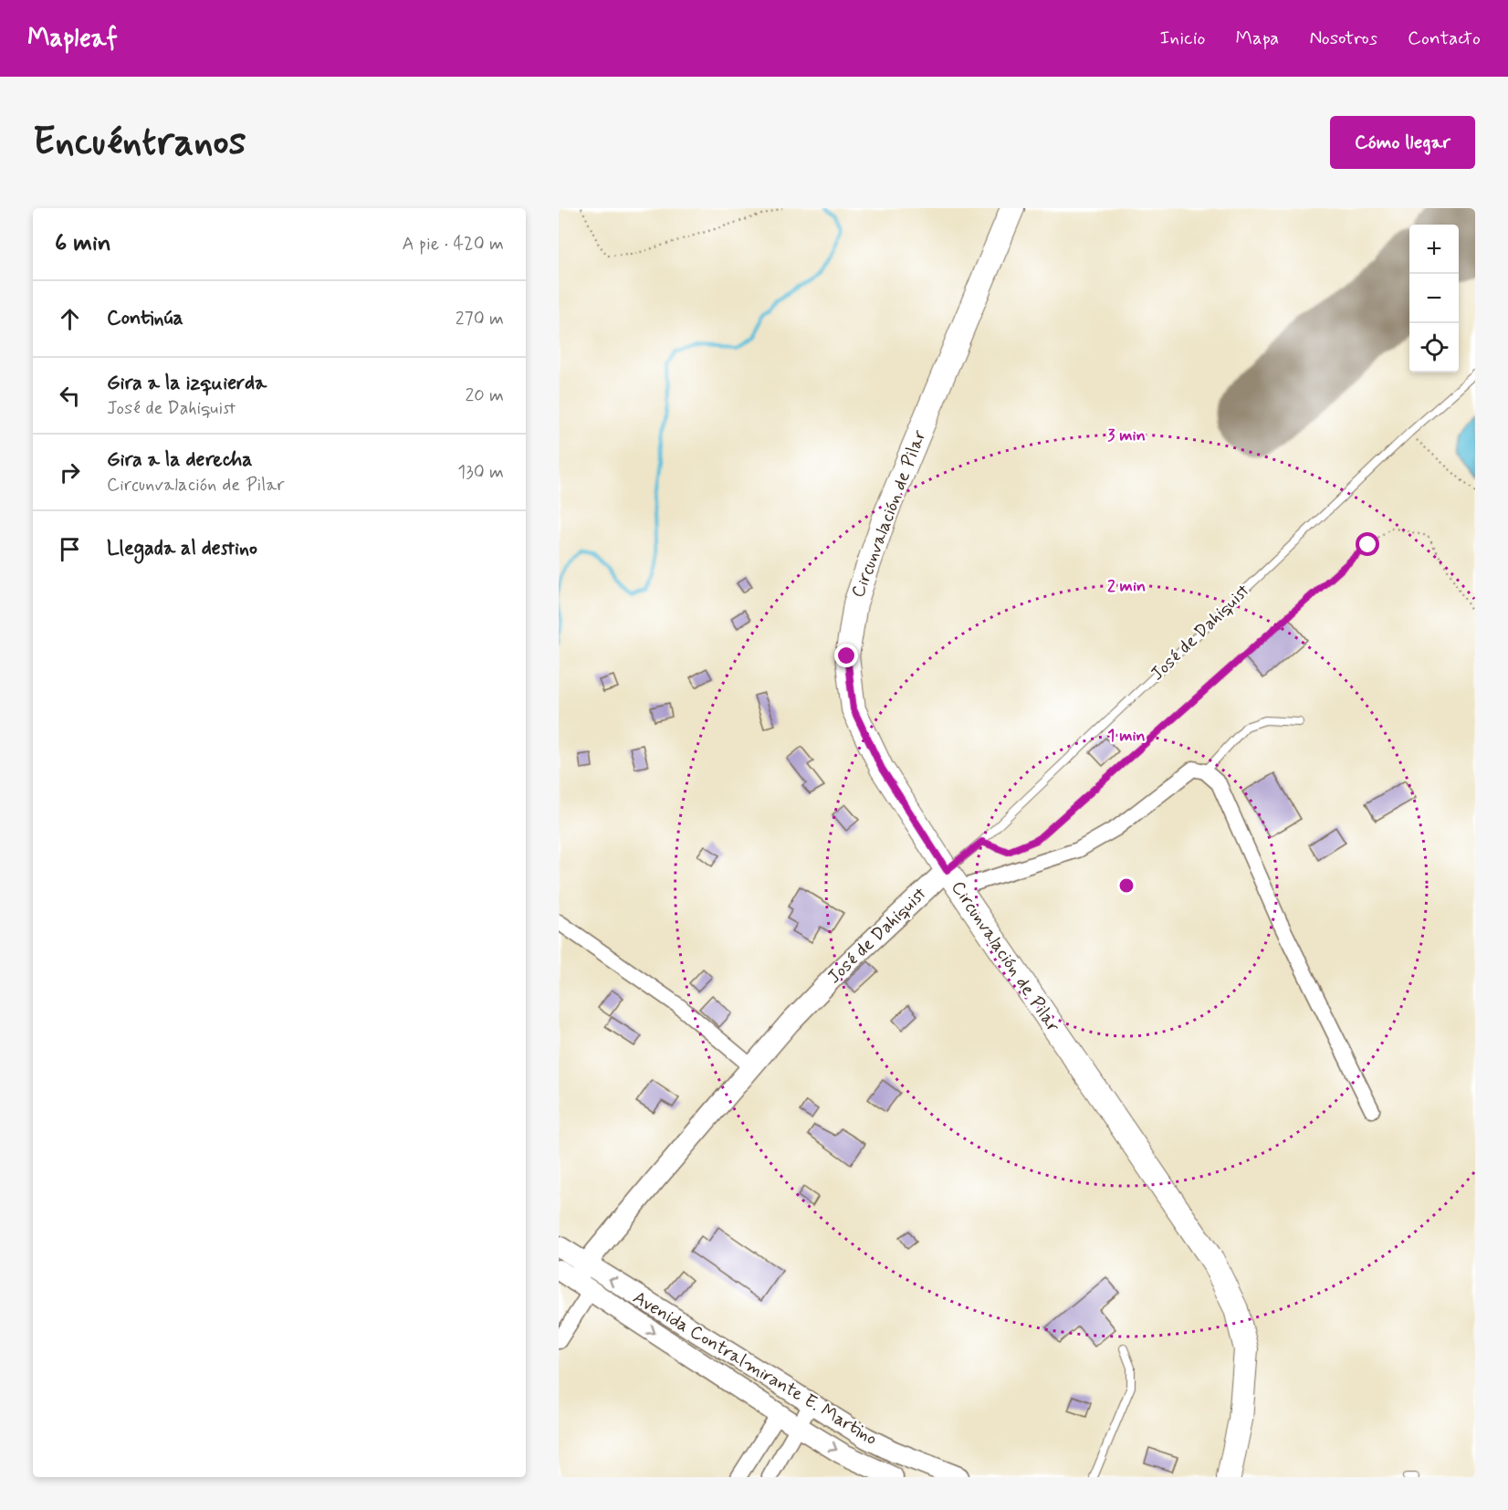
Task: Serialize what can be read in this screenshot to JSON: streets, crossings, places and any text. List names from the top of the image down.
{
  "streets": {
    "main road": ["Circunvalación de Pilar", "José de Dahiquist", "Avenida Contralmirante E. Martino"]
  },
  "crossings": [
    ["Circunvalación de Pilar", "José de Dahiquist"],
    ["José de Dahiquist", "Avenida Contralmirante E. Martino"]
  ],
  "page": {
    "header": "Mapleaf",
    "nav": [
      "Inicio",
      "Mapa",
      "Nosotros",
      "Contacto"
    ],
    "buttons": "Cómo llegar",
    "title": "Encuéntranos",
    "heading": ["6 min", "A pie · 420 m"],
    "map_buttons": ["+", "−"],
    "list": [
      ["Continúa", "270 m"],
      ["Gira a la izquierda", "José de Dahiquist", "20 m"],
      ["Gira a la derecha", "Circunvalación de Pilar", "130 m"],
      "Llegada al destino"
    ]
  },
  "rings": ["3 min", "2 min", "1 min"]
}
